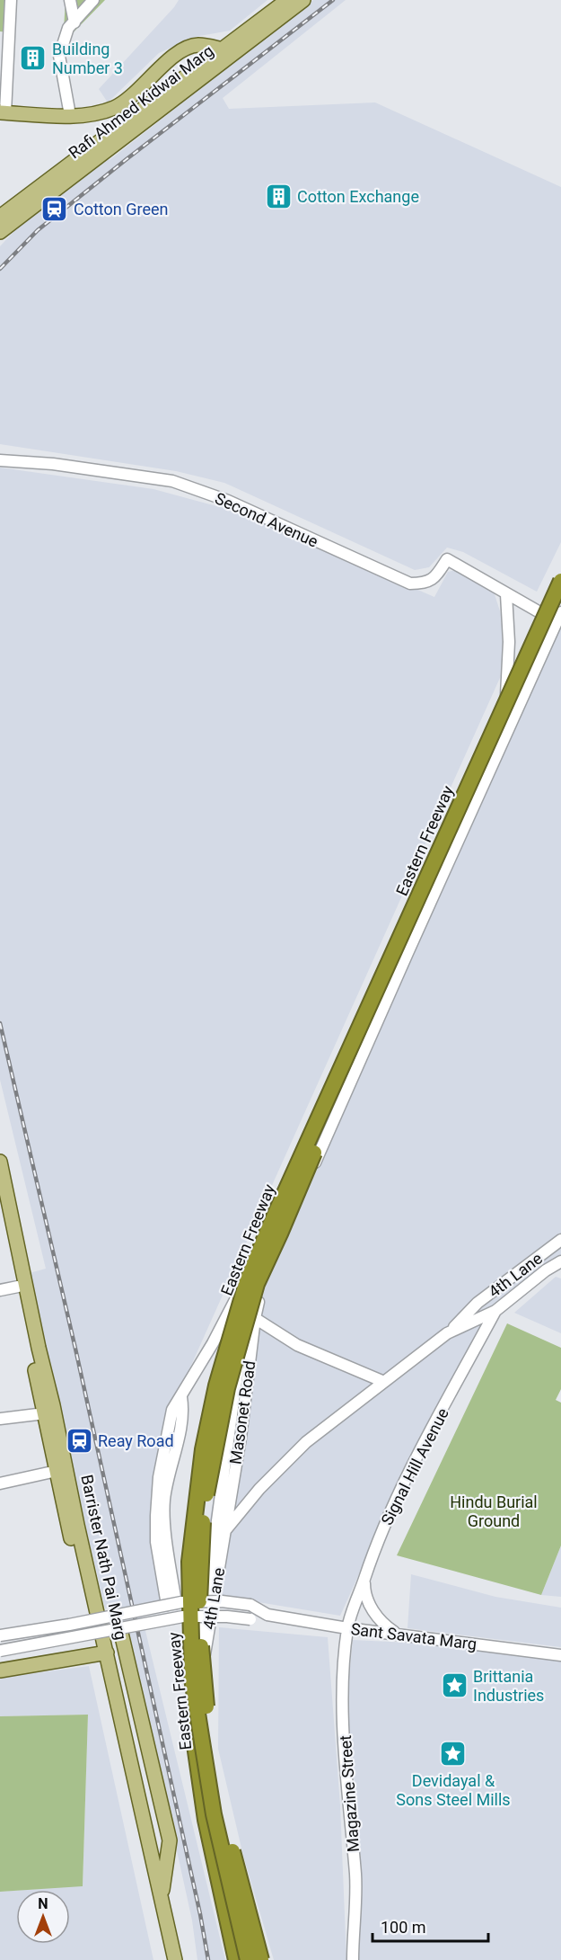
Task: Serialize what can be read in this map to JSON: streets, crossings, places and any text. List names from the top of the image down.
{
  "streets": {
    "highway": ["Eastern Freeway"],
    "main road": ["Rafi Ahmed Kidwai Marg", "Barrister Nath Pai Marg"],
    "street": [
      "Second Avenue",
      "4th Lane",
      "Masonet Road",
      "Signal Hill Avenue",
      "Sant Savata Marg",
      "Magazine Street"
    ]
  },
  "crossings": [
    ["4th Lane", "Masonet Road"],
    ["4th Lane", "Signal Hill Avenue"],
    ["Signal Hill Avenue", "Sant Savata Marg"],
    ["Signal Hill Avenue", "Magazine Street"],
    ["Sant Savata Marg", "Magazine Street"]
  ],
  "parks": ["Hindu Burial Ground"],
  "places": {
    "building": ["Building Number 3", "Cotton Exchange"],
    "station": ["Cotton Green", "Reay Road"],
    "place": ["Brittania Industries", "Devidayal & Sons Steel Mills"]
  },
  "scale_bar": "100 m",
  "north": "top"
}
